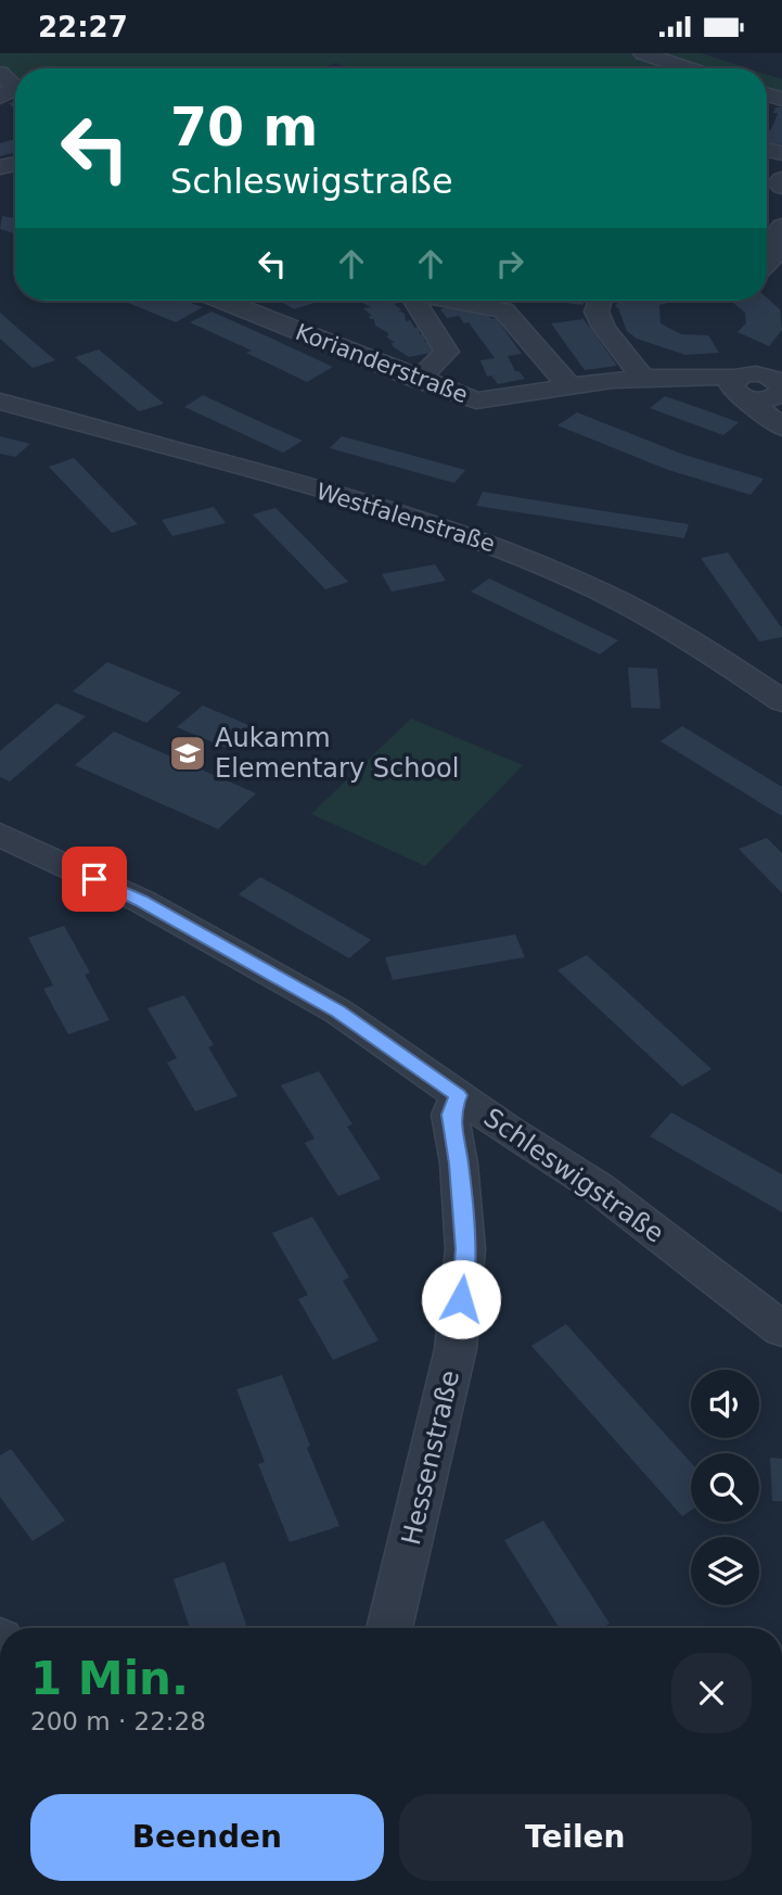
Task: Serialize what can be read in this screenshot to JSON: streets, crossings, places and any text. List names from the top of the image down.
{
  "streets": {
    "street": [
      "Korianderstraße",
      "Westfalenstraße",
      "Schleswigstraße",
      "Hessenstraße"
    ]
  },
  "crossings": [
    ["Schleswigstraße", "Hessenstraße"]
  ],
  "places": {
    "school or university": ["Aukamm Elementary School"]
  },
  "page": {
    "status": "22:27",
    "turn": ["70 m", "Schleswigstraße"],
    "heading": ["1 Min.", "200 m · 22:28"],
    "buttons": ["Beenden", "Teilen"]
  }
}
